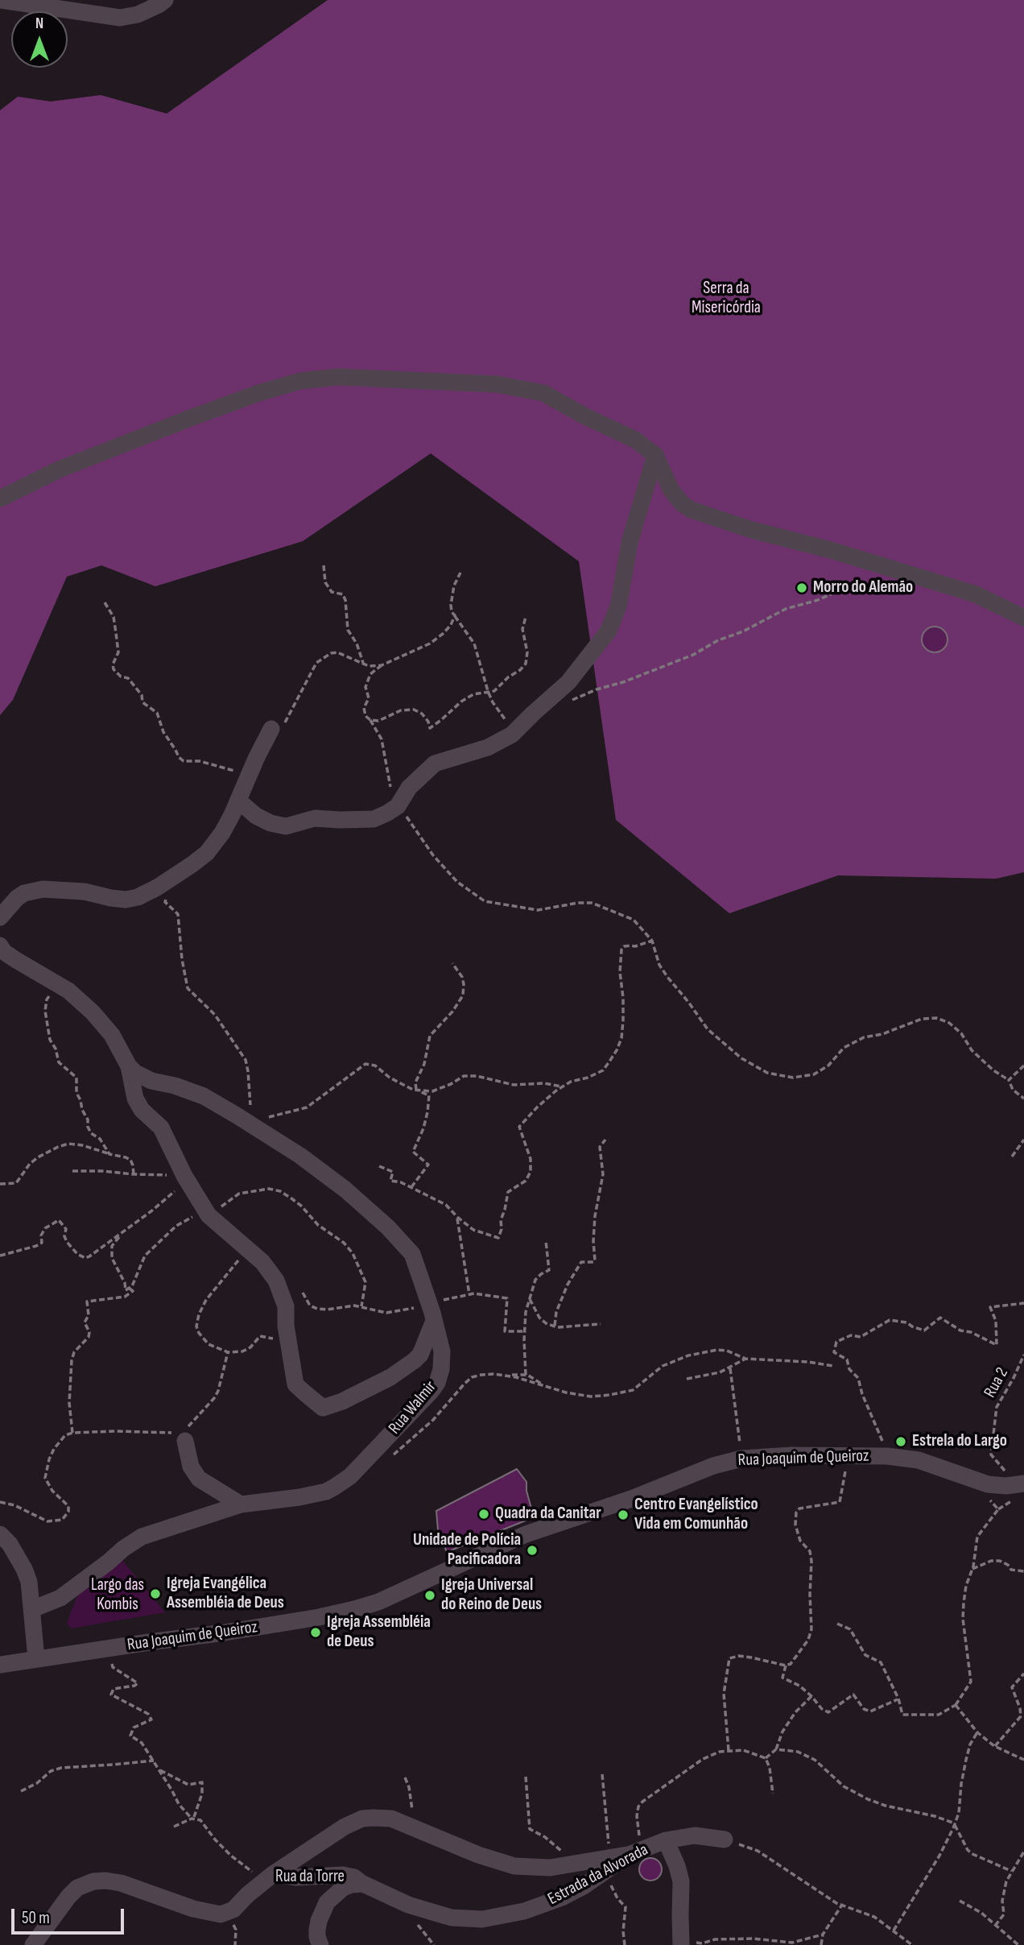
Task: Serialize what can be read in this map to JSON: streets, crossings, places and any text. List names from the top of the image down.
{
  "streets": {
    "street": [
      "Rua Walmir",
      "Rua Joaquim de Queiroz",
      "Estrada da Alvorada",
      "Rua da Torre"
    ],
    "path": ["Rua 2"]
  },
  "crossings": [
    ["Rua 2", "Rua Joaquim de Queiroz"],
    ["Estrada da Alvorada", "Rua da Torre"]
  ],
  "parks": ["Serra da Misericórdia", "Largo das Kombis"],
  "places": [
    "Morro do Alemão",
    "Estrela do Largo",
    "Quadra da Canitar",
    "Centro Evangelístico Vida em Comunhão",
    "Unidade de Polícia Pacificadora",
    "Igreja Evangélica Assembléia de Deus",
    "Igreja Universal do Reino de Deus",
    "Igreja Assembléia de Deus"
  ],
  "scale_bar": "50 m",
  "north": "top"
}
